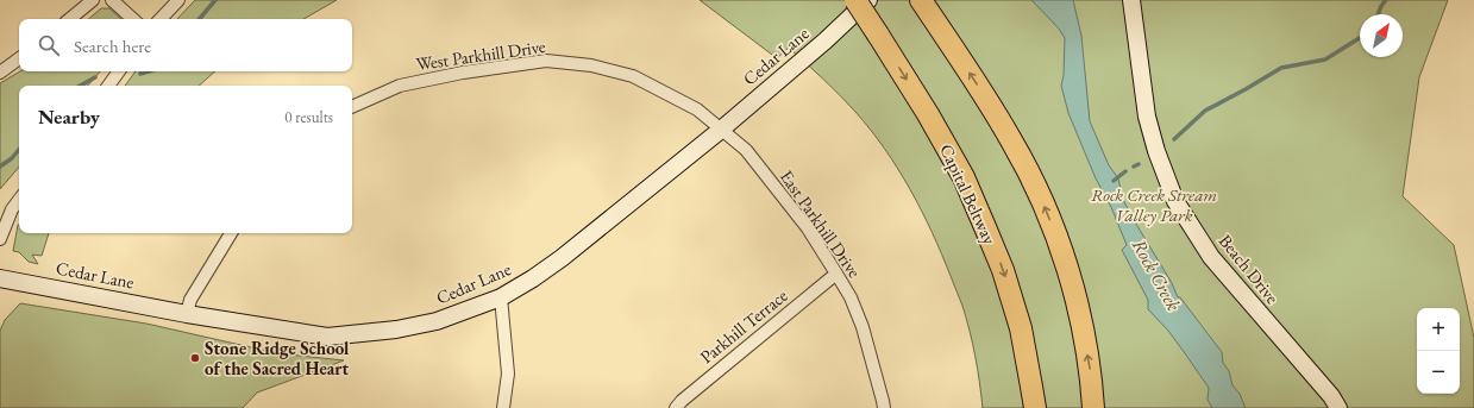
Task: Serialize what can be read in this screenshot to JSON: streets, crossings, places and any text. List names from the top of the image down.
{
  "streets": {
    "highway": ["Capital Beltway"],
    "street": [
      "West Parkhill Drive",
      "Cedar Lane",
      "East Parkhill Drive",
      "Beach Drive",
      "Parkhill Terrace"
    ]
  },
  "crossings": [
    ["West Parkhill Drive", "Cedar Lane"],
    ["West Parkhill Drive", "East Parkhill Drive"],
    ["Cedar Lane", "East Parkhill Drive"],
    ["East Parkhill Drive", "Parkhill Terrace"]
  ],
  "water": ["Rock Creek"],
  "parks": ["Rock Creek Stream Valley Park"],
  "places": ["Stone Ridge School of the Sacred Heart"],
  "north": "top right",
  "page": {
    "search": "Search here",
    "heading": ["Nearby", "0 results"],
    "map_buttons": ["+", "−"]
  }
}
